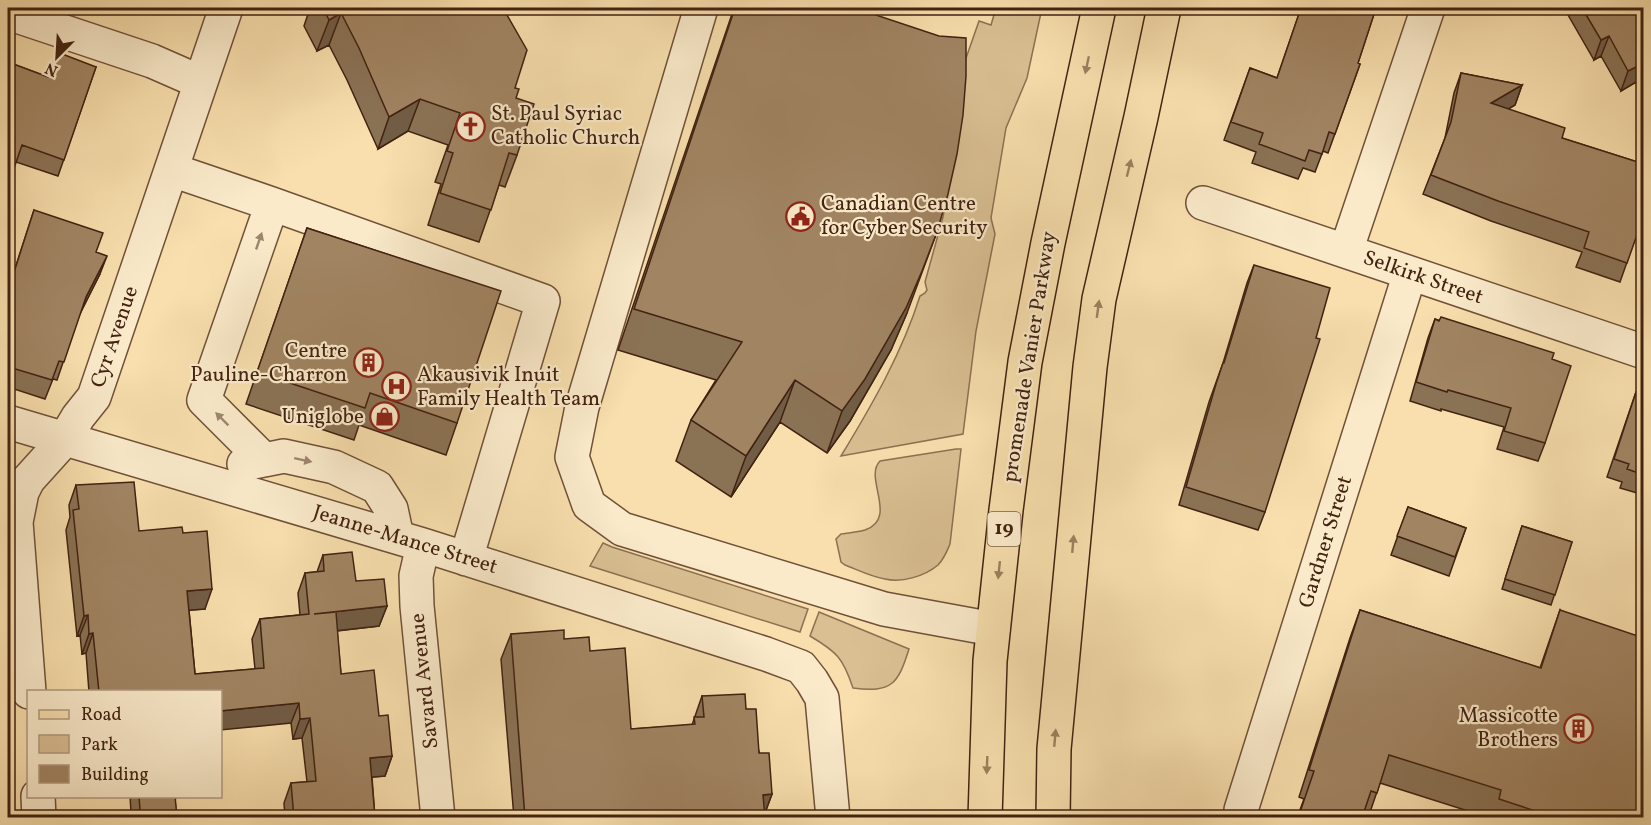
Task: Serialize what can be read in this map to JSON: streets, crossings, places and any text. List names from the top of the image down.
{
  "streets": {
    "main road": ["promenade Vanier Parkway", "19"],
    "street": [
      "Selkirk Street",
      "Cyr Avenue",
      "Jeanne-Mance Street",
      "Gardner Street",
      "Savard Avenue"
    ]
  },
  "crossings": [
    ["Selkirk Street", "Gardner Street"],
    ["Cyr Avenue", "Jeanne-Mance Street"],
    ["Jeanne-Mance Street", "Savard Avenue"]
  ],
  "places": {
    "church": ["St. Paul Syriac Catholic Church"],
    "public building": ["Canadian Centre for Cyber Security"],
    "building": ["Centre Pauline-Charron", "Massicotte Brothers"],
    "hospital": ["Akausivik Inuit Family Health Team"],
    "shop": ["Uniglobe"]
  },
  "legend": ["Road", "Park", "Building"],
  "north": "bottom left"
}
